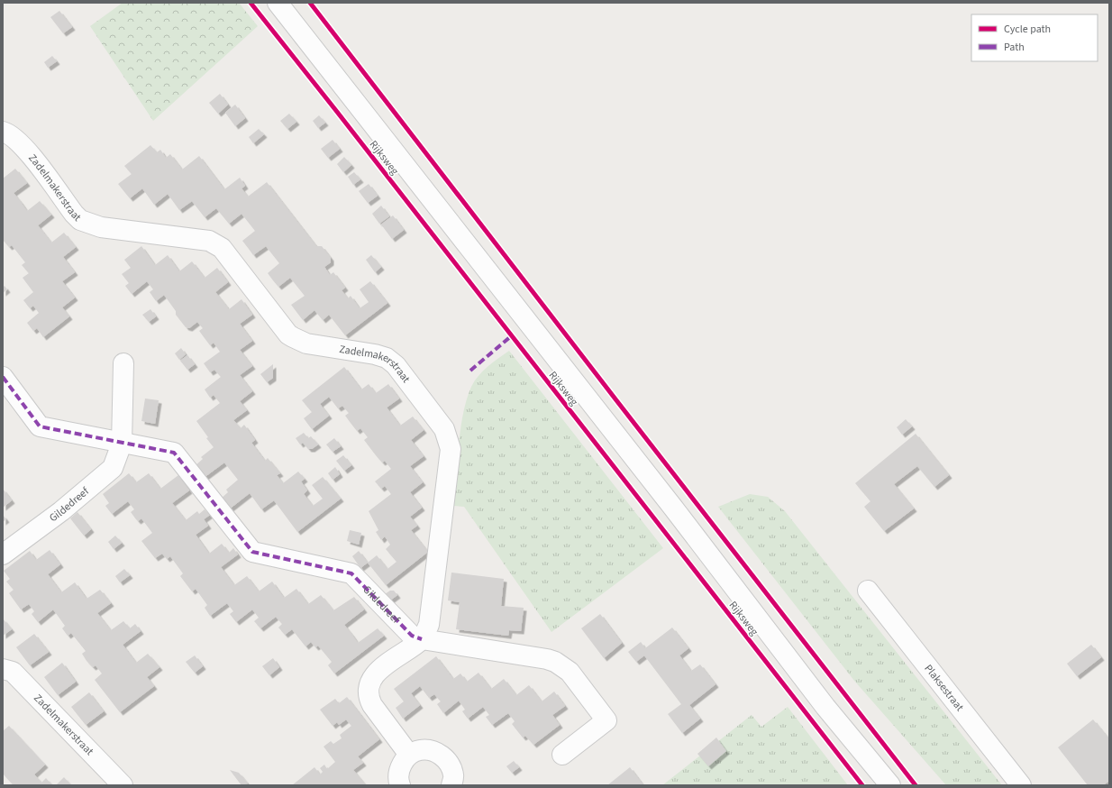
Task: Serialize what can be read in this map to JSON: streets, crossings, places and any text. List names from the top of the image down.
{
  "streets": {
    "street": [
      "Rijksweg",
      "Zadelmakerstraat",
      "Gildedreef",
      "Plaksestraat"
    ]
  },
  "crossings": [
    ["Zadelmakerstraat", "Gildedreef"]
  ],
  "legend": ["Cycle path", "Path"]
}
